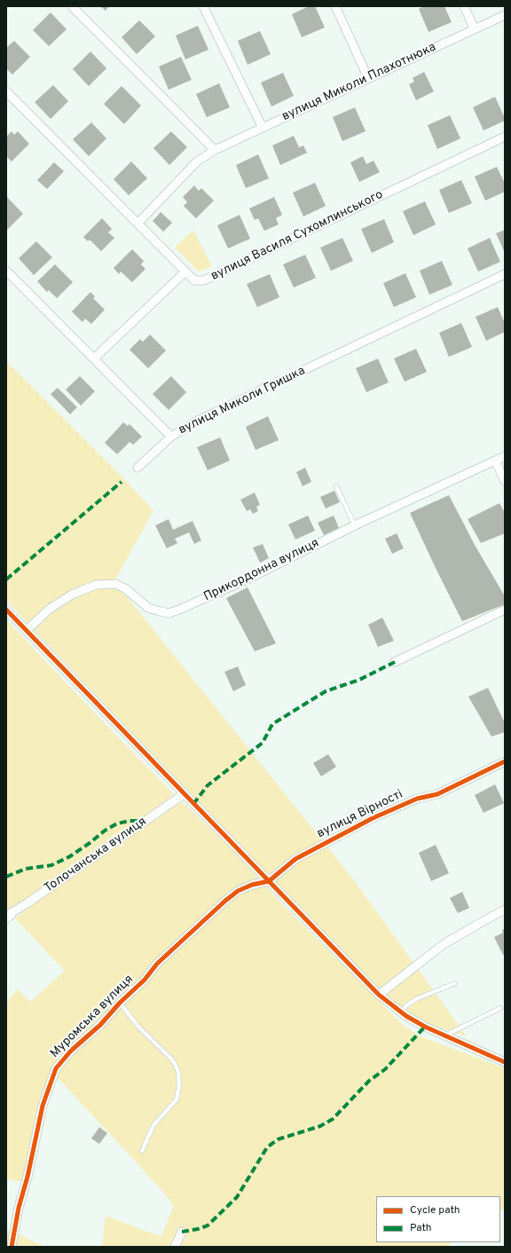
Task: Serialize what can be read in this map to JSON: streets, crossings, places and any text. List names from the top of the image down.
{
  "streets": {
    "street": [
      "вулиця Миколи Плахотнюка",
      "вулиця Василя Сухомлинського",
      "вулиця Миколи Гришка",
      "Прикордонна вулиця",
      "вулиця Вірності",
      "Толочанська вулиця",
      "Муромська вулиця"
    ]
  },
  "crossings": [
    ["вулиця Миколи Плахотнюка", "вулиця Василя Сухомлинського"],
    ["вулиця Вірності", "Муромська вулиця"]
  ],
  "legend": ["Cycle path", "Path"]
}
